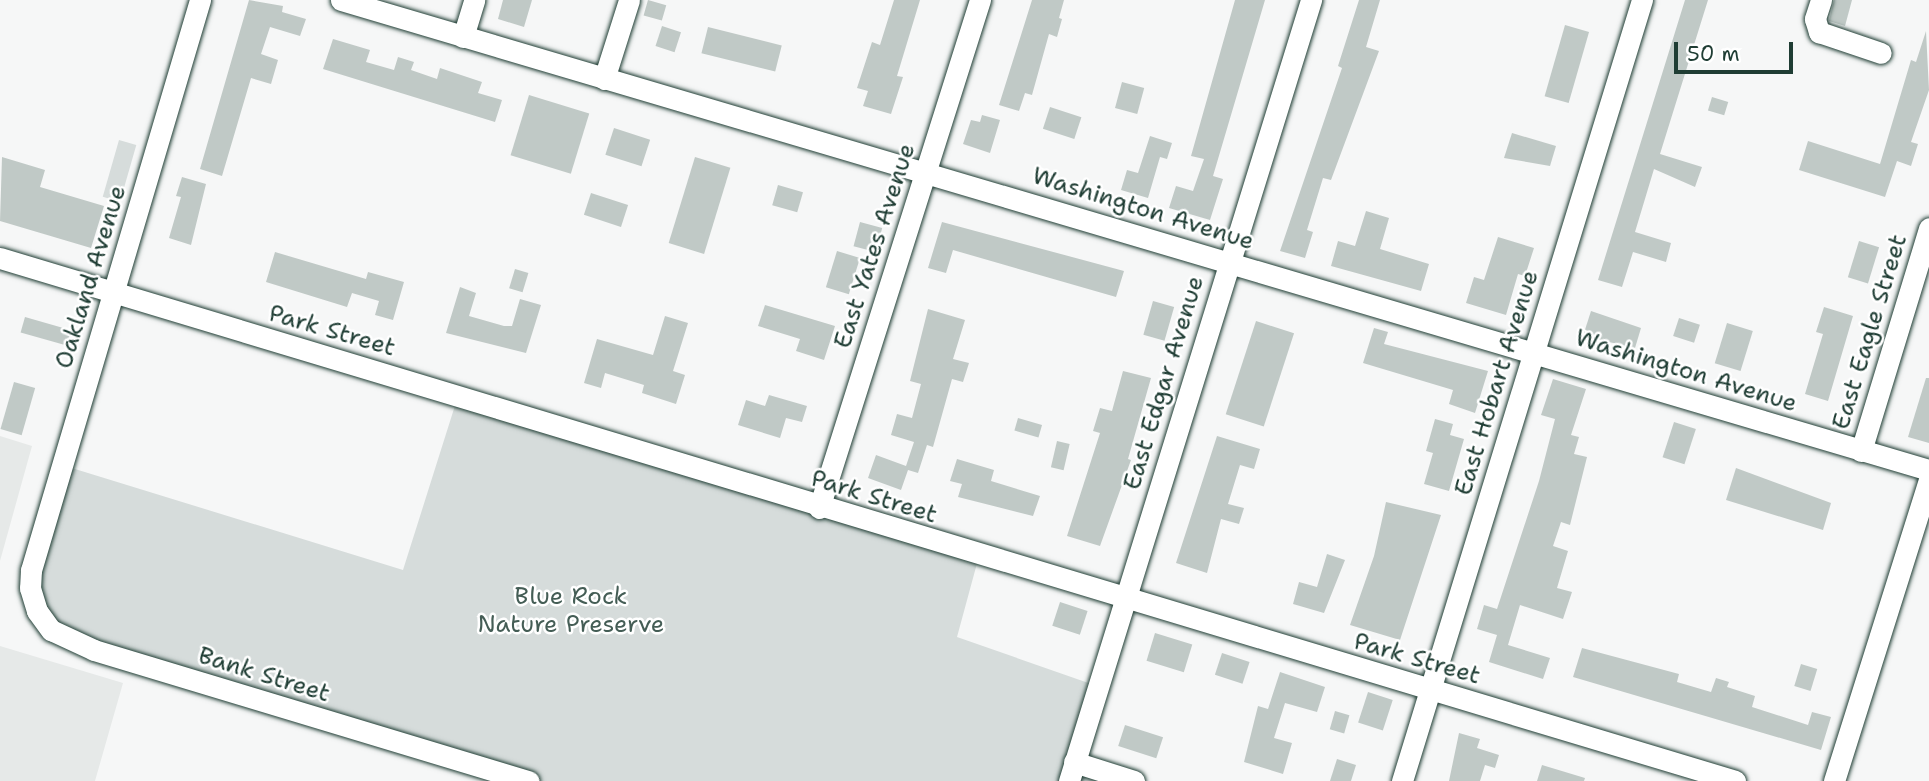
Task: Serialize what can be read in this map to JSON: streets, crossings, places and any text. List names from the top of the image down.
{
  "streets": {
    "street": [
      "Washington Avenue",
      "East Yates Avenue",
      "Oakland Avenue",
      "Park Street",
      "East Eagle Street",
      "East Edgar Avenue",
      "East Hobart Avenue",
      "Bank Street"
    ]
  },
  "crossings": [
    ["Washington Avenue", "East Yates Avenue"],
    ["Washington Avenue", "East Eagle Street"],
    ["Washington Avenue", "East Edgar Avenue"],
    ["Washington Avenue", "East Hobart Avenue"],
    ["East Yates Avenue", "Park Street"],
    ["Oakland Avenue", "Park Street"],
    ["Oakland Avenue", "Bank Street"],
    ["Park Street", "East Edgar Avenue"],
    ["Park Street", "East Hobart Avenue"]
  ],
  "parks": ["Blue Rock Nature Preserve"],
  "scale_bar": "50 m"
}
